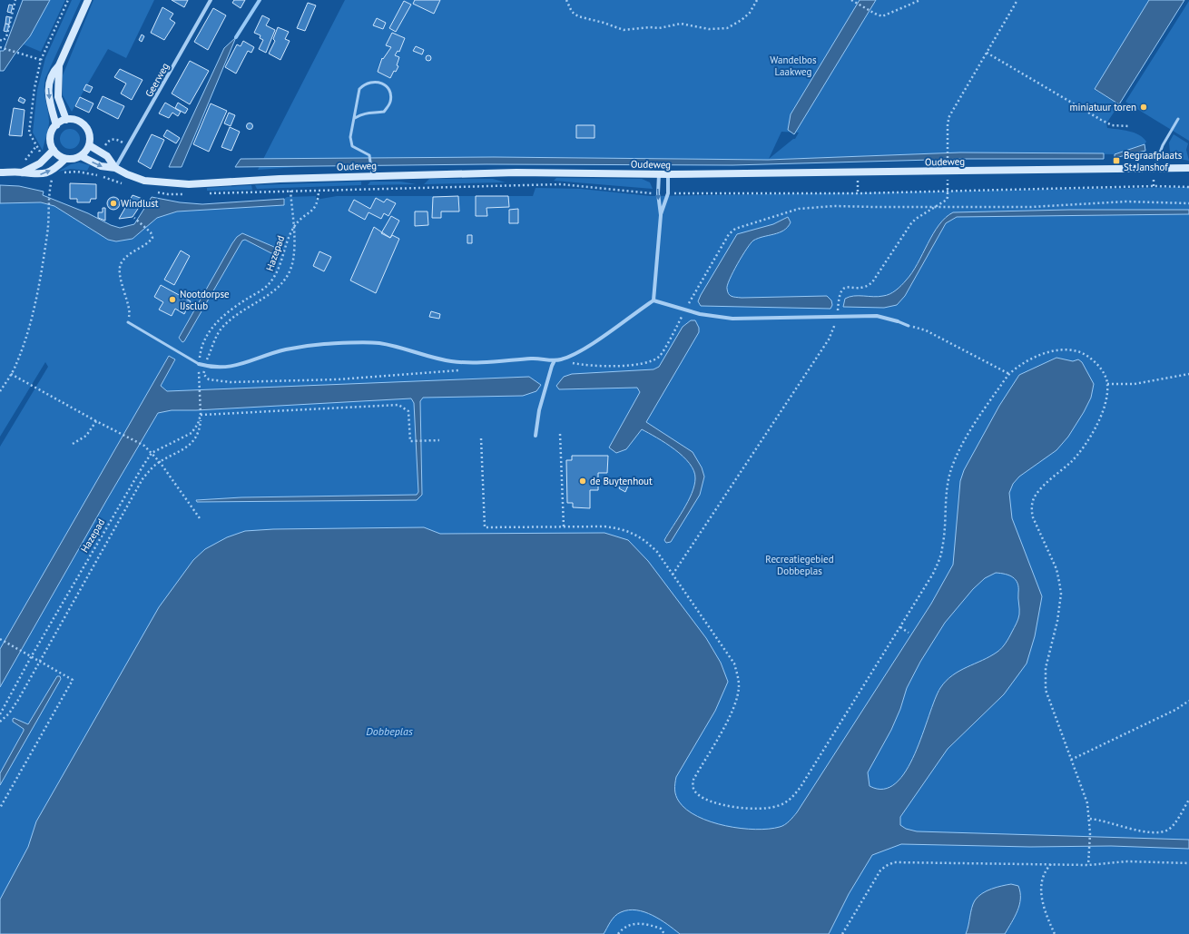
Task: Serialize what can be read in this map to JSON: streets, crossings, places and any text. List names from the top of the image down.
{
  "streets": {
    "main road": ["Oudeweg"],
    "street": ["Geerweg"],
    "path": ["Hazepad"]
  },
  "crossings": [
    ["Geerweg", "Oudeweg"]
  ],
  "water": ["Dobbeplas"],
  "parks": ["Wandelbos Laakweg", "Recreatiegebied Dobbeplas"],
  "places": {
    "other": [
      "miniatuur toren",
      "Windlust",
      "Nootdorpse IJsclub",
      "de Buytenhout"
    ],
    "transit": ["Begraafplaats St. Janshof"]
  }
}
